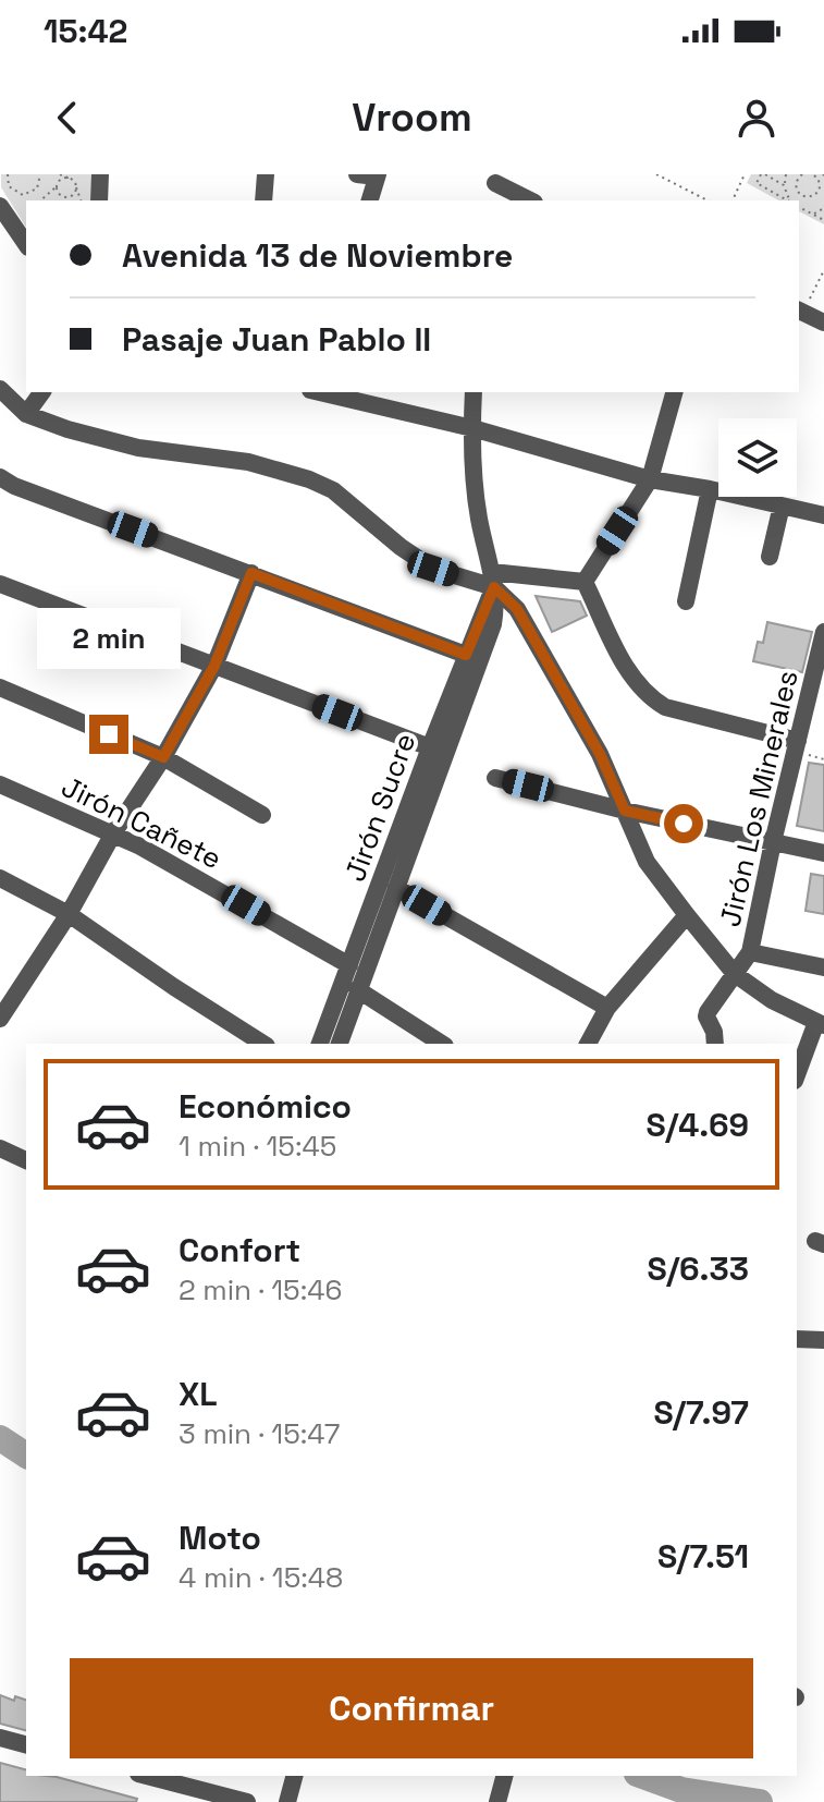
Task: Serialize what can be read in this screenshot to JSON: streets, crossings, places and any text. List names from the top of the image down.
{
  "streets": {
    "street": ["Jirón Los Minerales", "Jirón Sucre", "Jirón Cañete"]
  },
  "crossings": [
    ["Jirón Sucre", "Jirón Cañete"]
  ],
  "page": {
    "status": "15:42",
    "header": "Vroom",
    "banner": ["Avenida 13 de Noviembre", "Pasaje Juan Pablo II"],
    "bubble": "2 min",
    "list": [
      {
        "name": "Económico",
        "note": "1 min · 15:45",
        "value": "S/4.69"
      },
      {
        "name": "Confort",
        "note": "2 min · 15:46",
        "value": "S/6.33"
      },
      {
        "name": "XL",
        "note": "3 min · 15:47",
        "value": "S/7.97"
      },
      {
        "name": "Moto",
        "note": "4 min · 15:48",
        "value": "S/7.51"
      }
    ],
    "buttons": "Confirmar"
  }
}
